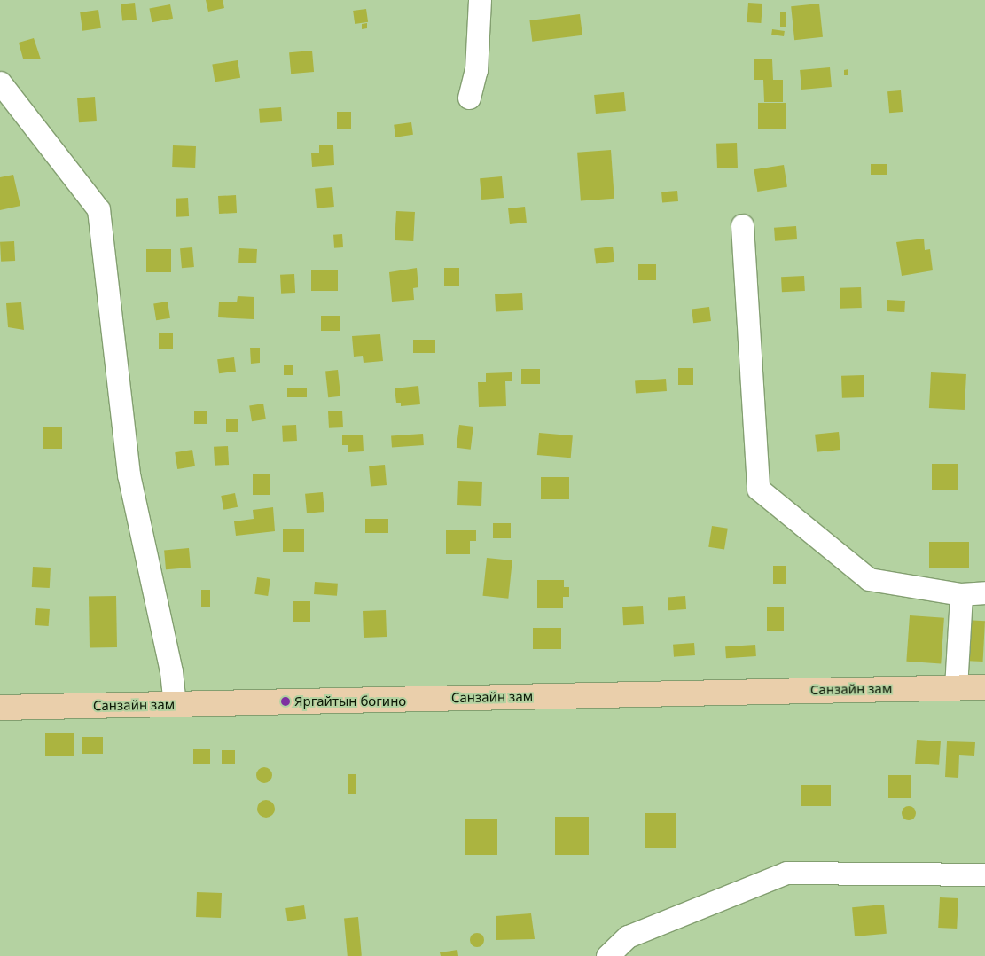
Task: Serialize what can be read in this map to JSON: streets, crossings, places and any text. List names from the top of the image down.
{
  "streets": {
    "main road": ["Санзайн зам"]
  },
  "places": ["Яргайтын богино"]
}
